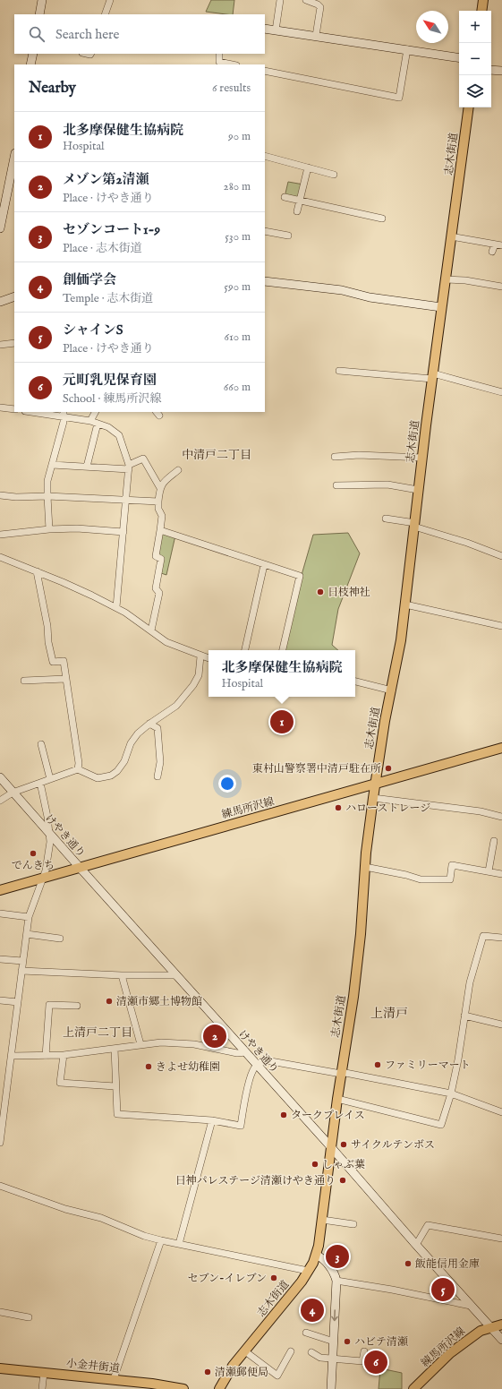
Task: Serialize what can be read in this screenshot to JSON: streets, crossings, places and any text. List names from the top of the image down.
{
  "streets": {
    "main road": ["志木街道", "練馬所沢線", "小金井街道"],
    "street": ["けやき通り"]
  },
  "crossings": [
    ["志木街道", "練馬所沢線"],
    ["志木街道", "けやき通り"],
    ["練馬所沢線", "けやき通り"]
  ],
  "districts": ["中清戸二丁目", "上清戸", "上清戸二丁目"],
  "places": [
    "日枝神社",
    "東村山警察署中清戸駐在所",
    "ハローストレージ",
    "でんきち",
    "清瀬市郷土博物館",
    "ファミリーマート",
    "きよせ幼稚園",
    "タークプレイス",
    "サイクルテンボス",
    "しゃぶ葉",
    "日神パレステージ清瀬けやき通り",
    "飯能信用金庫",
    "セブン-イレブン",
    "ハビテ清瀬",
    "清瀬郵便局"
  ],
  "north": "top left",
  "page": {
    "map_buttons": ["+", "−"],
    "search": "Search here",
    "heading": ["Nearby", "6 results"],
    "list": [
      {
        "mark": "1",
        "name": "北多摩保健生協病院",
        "note": "Hospital",
        "value": "90 m"
      },
      {
        "mark": "2",
        "name": "メゾン第2清瀬",
        "note": "Place · けやき通り",
        "value": "280 m"
      },
      {
        "mark": "3",
        "name": "セゾンコート1-9",
        "note": "Place · 志木街道",
        "value": "530 m"
      },
      {
        "mark": "4",
        "name": "創価学会",
        "note": "Temple · 志木街道",
        "value": "590 m"
      },
      {
        "mark": "5",
        "name": "シャインS",
        "note": "Place · けやき通り",
        "value": "610 m"
      },
      {
        "mark": "6",
        "name": "元町乳児保育園",
        "note": "School · 練馬所沢線",
        "value": "660 m"
      }
    ],
    "popup": ["北多摩保健生協病院", "Hospital"],
    "pins": [
      "1",
      "2",
      "3",
      "5",
      "4",
      "6"
    ]
  }
}
